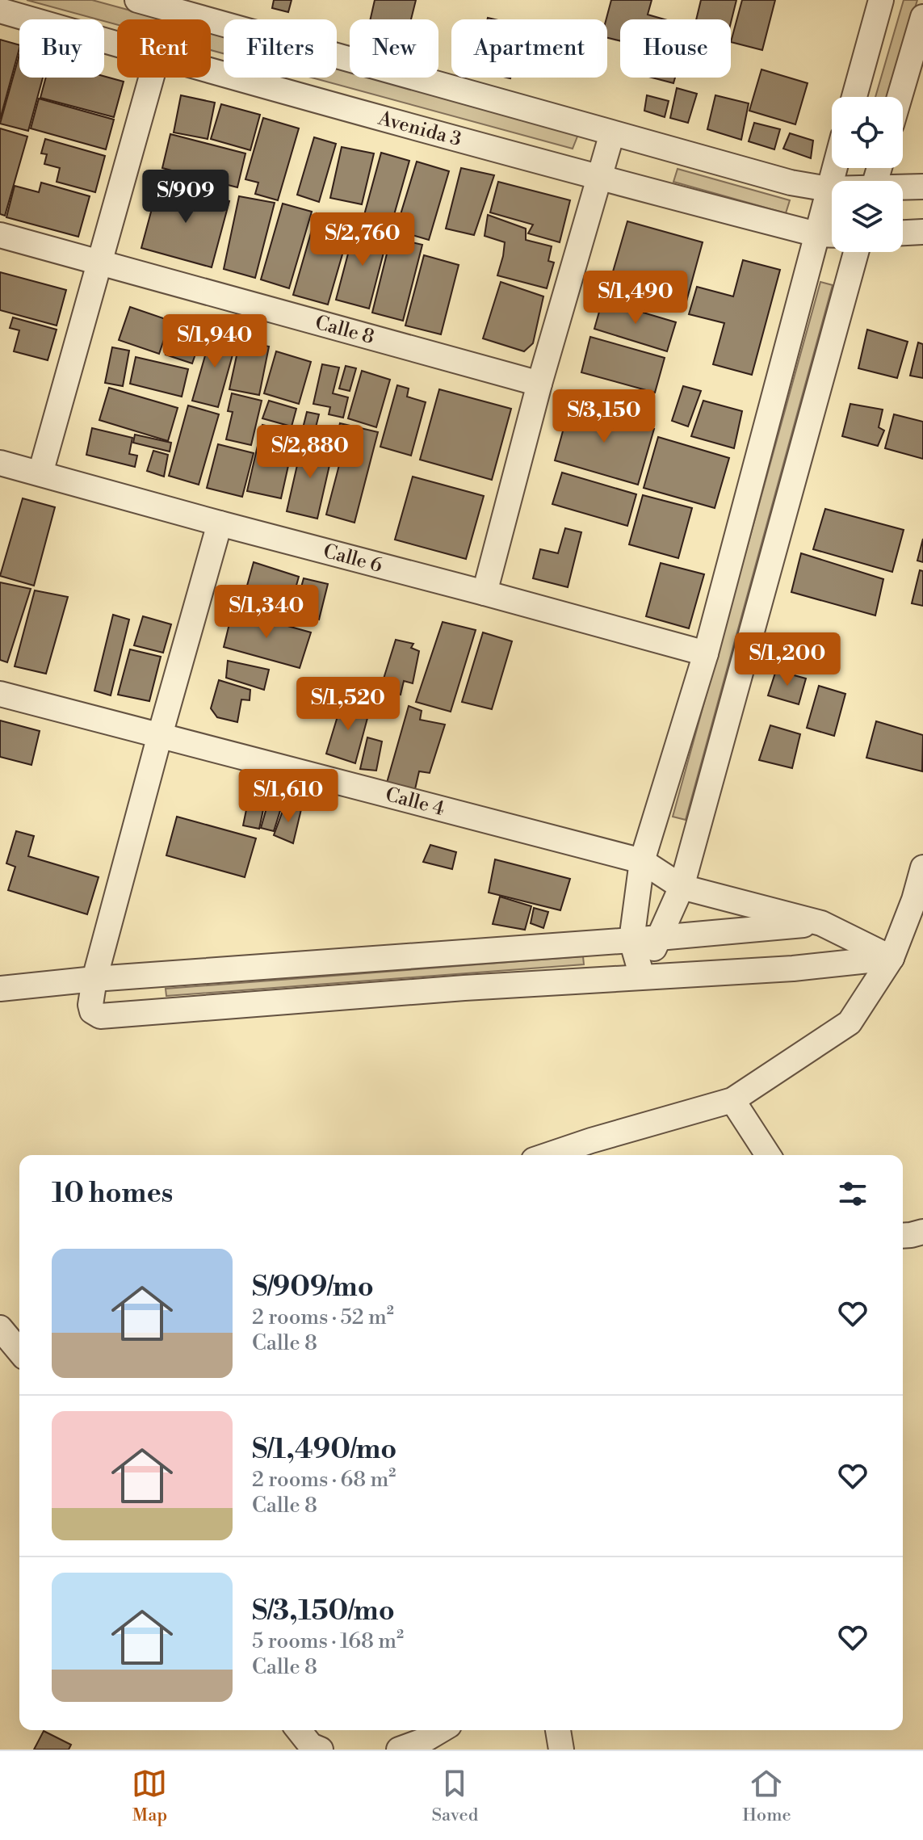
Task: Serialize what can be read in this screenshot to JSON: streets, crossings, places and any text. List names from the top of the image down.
{
  "streets": {
    "street": [
      "Avenida 3",
      "Calle 8",
      "Calle 6",
      "Calle 4"
    ]
  },
  "page": {
    "chip": [
      "Buy",
      "Rent",
      "Filters",
      "New",
      "Apartment",
      "House"
    ],
    "price": [
      "S/909",
      "S/2,760",
      "S/1,490",
      "S/1,940",
      "S/3,150",
      "S/2,880",
      "S/1,340",
      "S/1,200",
      "S/1,520",
      "S/1,610"
    ],
    "heading": "10 homes",
    "list": [
      {
        "name": "S/909/mo",
        "note": "2 rooms · 52 m² · Calle 8"
      },
      {
        "name": "S/1,490/mo",
        "note": "2 rooms · 68 m² · Calle 8"
      },
      {
        "name": "S/3,150/mo",
        "note": "5 rooms · 168 m² · Calle 8"
      }
    ],
    "tabs": ["Map", "Saved", "Home"]
  }
}
